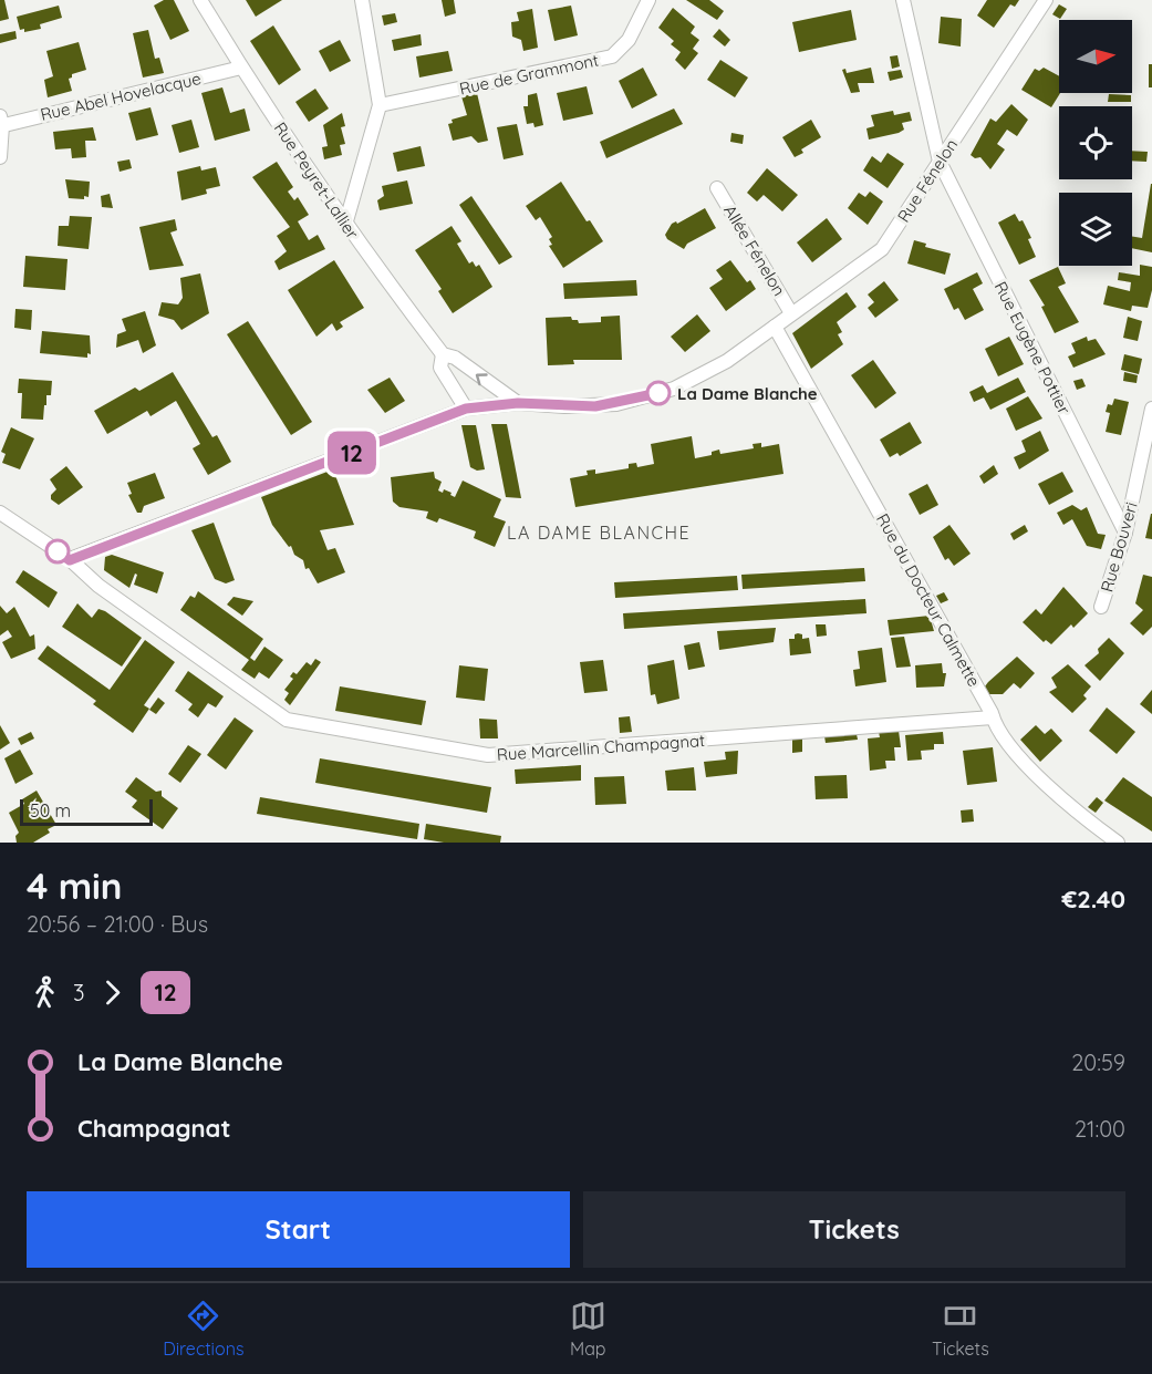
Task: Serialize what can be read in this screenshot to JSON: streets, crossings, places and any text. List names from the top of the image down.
{
  "streets": {
    "street": [
      "Rue de Grammont",
      "Rue Abel Hovelacque",
      "Rue Peyret-Lallier",
      "Rue Fénelon",
      "Allée Fénelon",
      "Rue Eugène Pottier",
      "Rue Bouveri",
      "Rue du Docteur Calmette",
      "Rue Marcellin Champagnat"
    ]
  },
  "crossings": [
    ["Rue Abel Hovelacque", "Rue Peyret-Lallier"],
    ["Rue Peyret-Lallier", "Rue Fénelon"],
    ["Rue Fénelon", "Allée Fénelon"],
    ["Rue Fénelon", "Rue Eugène Pottier"],
    ["Rue Fénelon", "Rue du Docteur Calmette"],
    ["Rue Fénelon", "Rue Marcellin Champagnat"],
    ["Rue Eugène Pottier", "Rue Bouveri"],
    ["Rue du Docteur Calmette", "Rue Marcellin Champagnat"]
  ],
  "districts": ["LA DAME BLANCHE"],
  "places": ["La Dame Blanche"],
  "lines": ["bus line 12"],
  "scale_bar": "50 m",
  "north": "right",
  "page": {
    "on_map": "12",
    "scale": "50 m",
    "heading": ["4 min", "20:56 – 21:00 · Bus", "€2.40"],
    "legs": ["3", "12"],
    "list": [
      {
        "name": "La Dame Blanche",
        "value": "20:59"
      },
      {
        "name": "Champagnat",
        "value": "21:00"
      }
    ],
    "buttons": ["Start", "Tickets"],
    "tabs": ["Directions", "Map", "Tickets"]
  }
}
